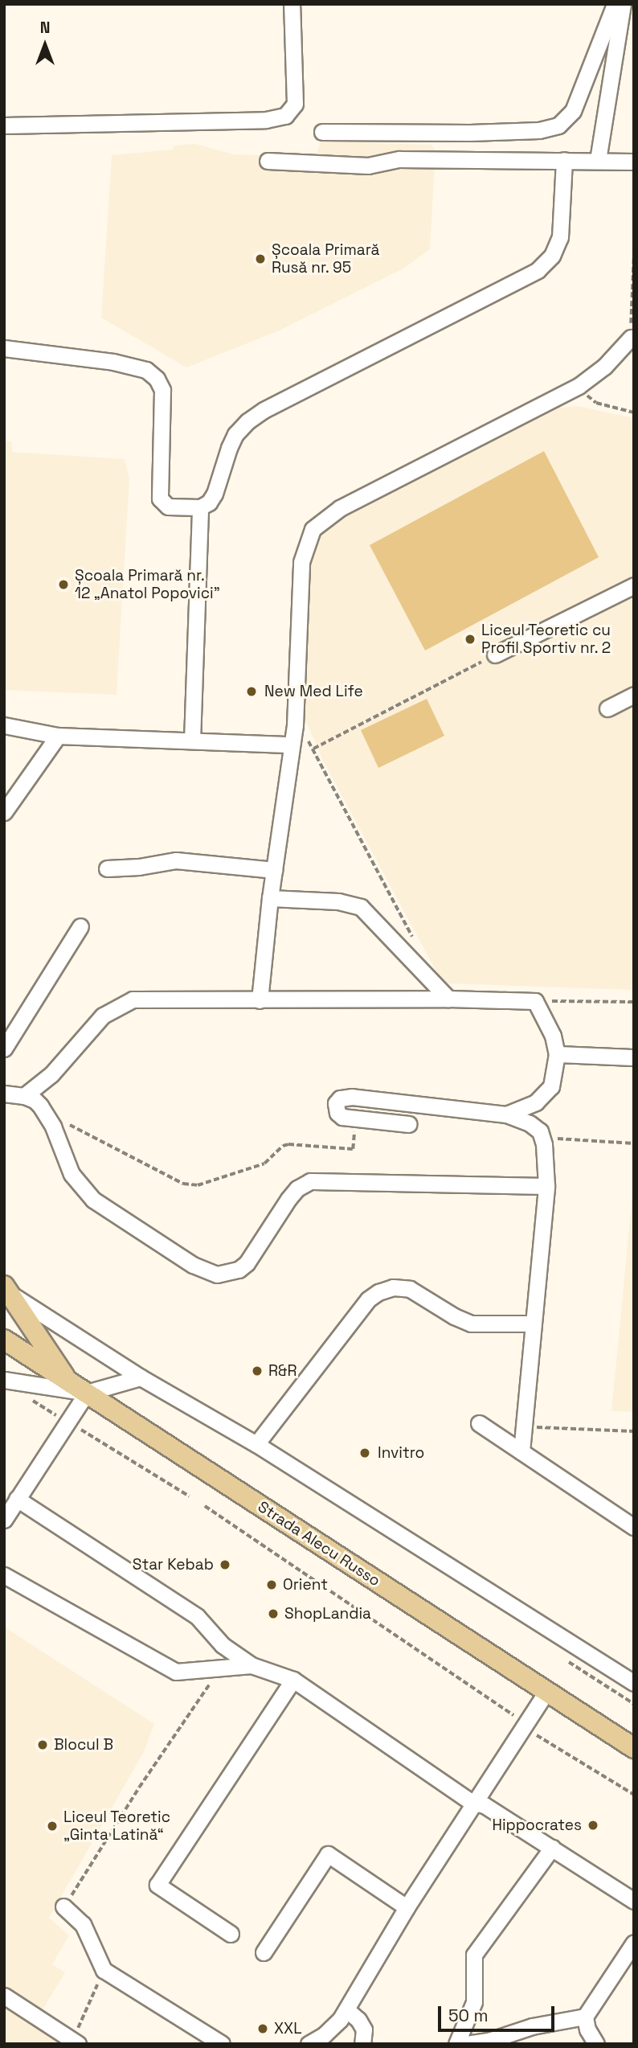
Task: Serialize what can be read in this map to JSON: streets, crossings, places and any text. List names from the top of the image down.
{
  "streets": {
    "main road": ["Strada Alecu Russo"]
  },
  "places": [
    "Școala Primară Rusă nr. 95",
    "Școala Primară nr. 12 „Anatol Popovici”",
    "Liceul Teoretic cu Profil Sportiv nr. 2",
    "New Med Life",
    "R&R",
    "Invitro",
    "Star Kebab",
    "Orient",
    "ShopLandia",
    "Blocul B",
    "Hippocrates",
    "Liceul Teoretic „Ginta Latină“",
    "XXL"
  ],
  "scale_bar": "50 m",
  "north": "top"
}
